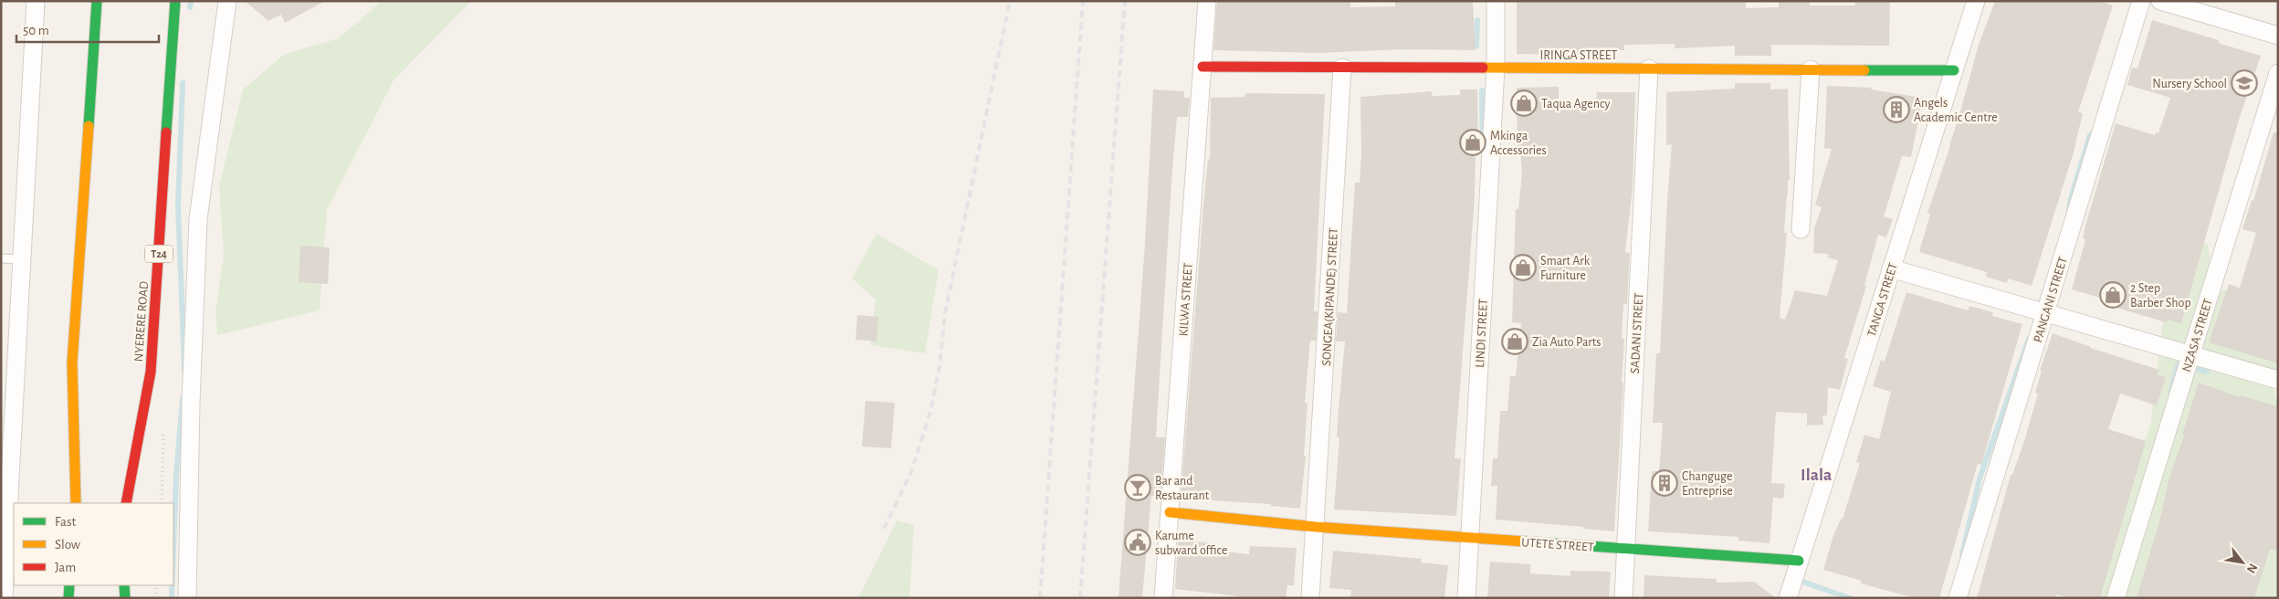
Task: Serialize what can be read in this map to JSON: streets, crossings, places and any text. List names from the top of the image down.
{
  "streets": {
    "main road": [
      "IRINGA STREET",
      "T24",
      "NYERERE ROAD",
      "UTETE STREET"
    ],
    "street": [
      "SONGEA(KIPANDE) STREET",
      "KILWA STREET",
      "TANGA STREET",
      "PANGANI STREET",
      "LINDI STREET",
      "SADANI STREET",
      "NZASA STREET"
    ]
  },
  "crossings": [
    ["IRINGA STREET", "SONGEA(KIPANDE) STREET"],
    ["IRINGA STREET", "KILWA STREET"],
    ["IRINGA STREET", "TANGA STREET"],
    ["IRINGA STREET", "LINDI STREET"],
    ["IRINGA STREET", "SADANI STREET"],
    ["SONGEA(KIPANDE) STREET", "UTETE STREET"],
    ["KILWA STREET", "UTETE STREET"],
    ["TANGA STREET", "UTETE STREET"],
    ["LINDI STREET", "UTETE STREET"],
    ["SADANI STREET", "UTETE STREET"]
  ],
  "districts": ["Ilala"],
  "places": {
    "school or university": ["Nursery School"],
    "shop": [
      "Taqua Agency",
      "Mkinga Accessories",
      "Smart Ark Furniture",
      "2 Step Barber Shop",
      "Zia Auto Parts"
    ],
    "building": ["Angels Academic Centre", "Changuge Entreprise"],
    "bar": ["Bar and Restaurant"],
    "public building": ["Karume subward office"]
  },
  "legend": ["Fast", "Slow", "Jam"],
  "scale_bar": "50 m",
  "north": "bottom right"
}
